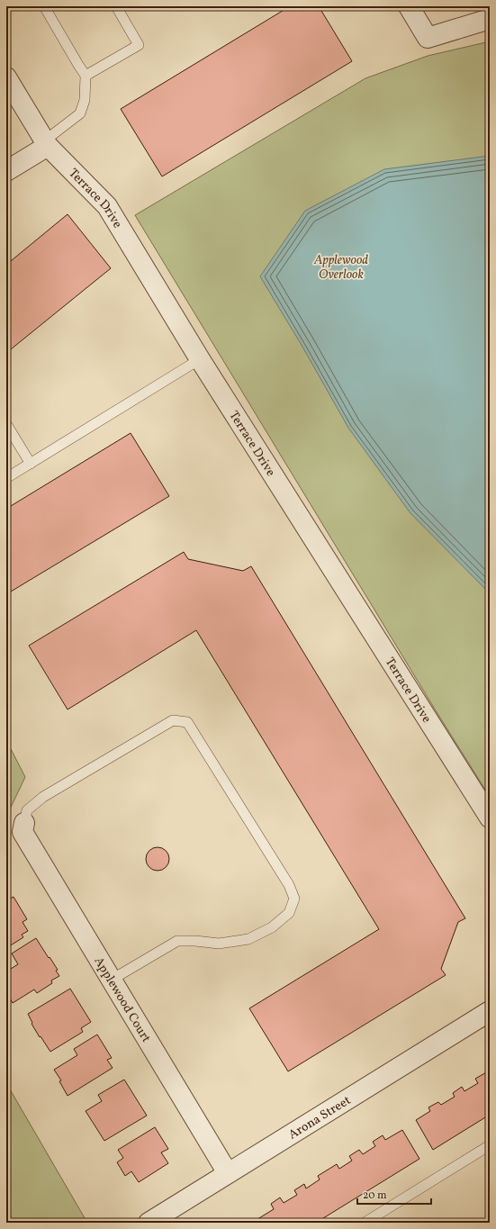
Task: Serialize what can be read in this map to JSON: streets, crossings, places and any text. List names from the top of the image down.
{
  "streets": {
    "street": ["Terrace Drive", "Applewood Court", "Arona Street"]
  },
  "crossings": [
    ["Applewood Court", "Arona Street"]
  ],
  "parks": ["Applewood Overlook"],
  "scale_bar": "20 m"
}
